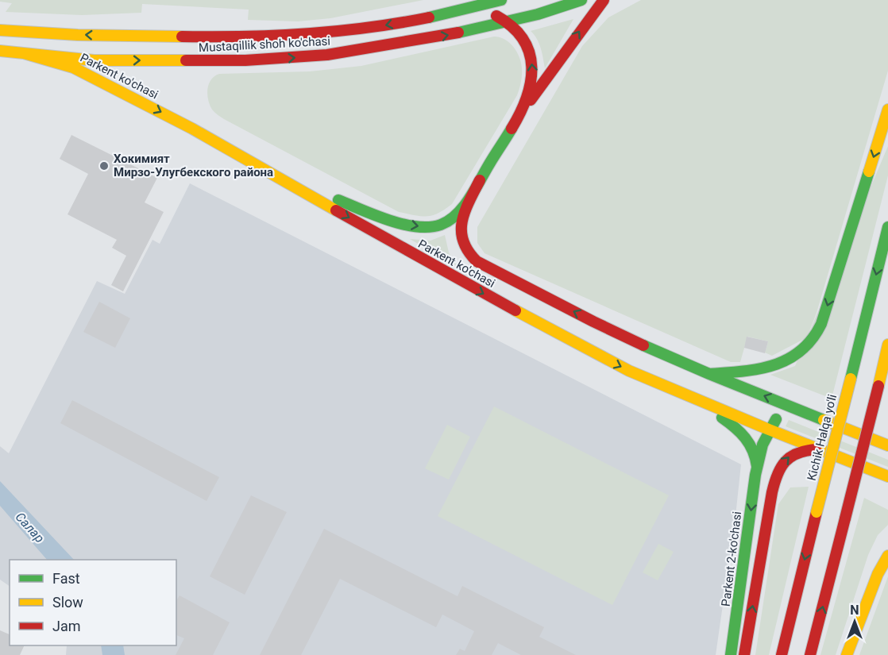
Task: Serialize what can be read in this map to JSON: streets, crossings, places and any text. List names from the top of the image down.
{
  "streets": {
    "main road": [
      "Mustaqillik shoh ko'chasi",
      "Parkent ko'chasi",
      "Kichik Halqa yo'li",
      "Parkent 2-ko'chasi"
    ]
  },
  "crossings": [
    ["Mustaqillik shoh ko'chasi", "Parkent ko'chasi"],
    ["Parkent ko'chasi", "Parkent 2-ko'chasi"]
  ],
  "water": ["Салар"],
  "places": ["Хокимият Мирзо-Улугбекского района"],
  "legend": ["Fast", "Slow", "Jam"],
  "north": "top"
}
